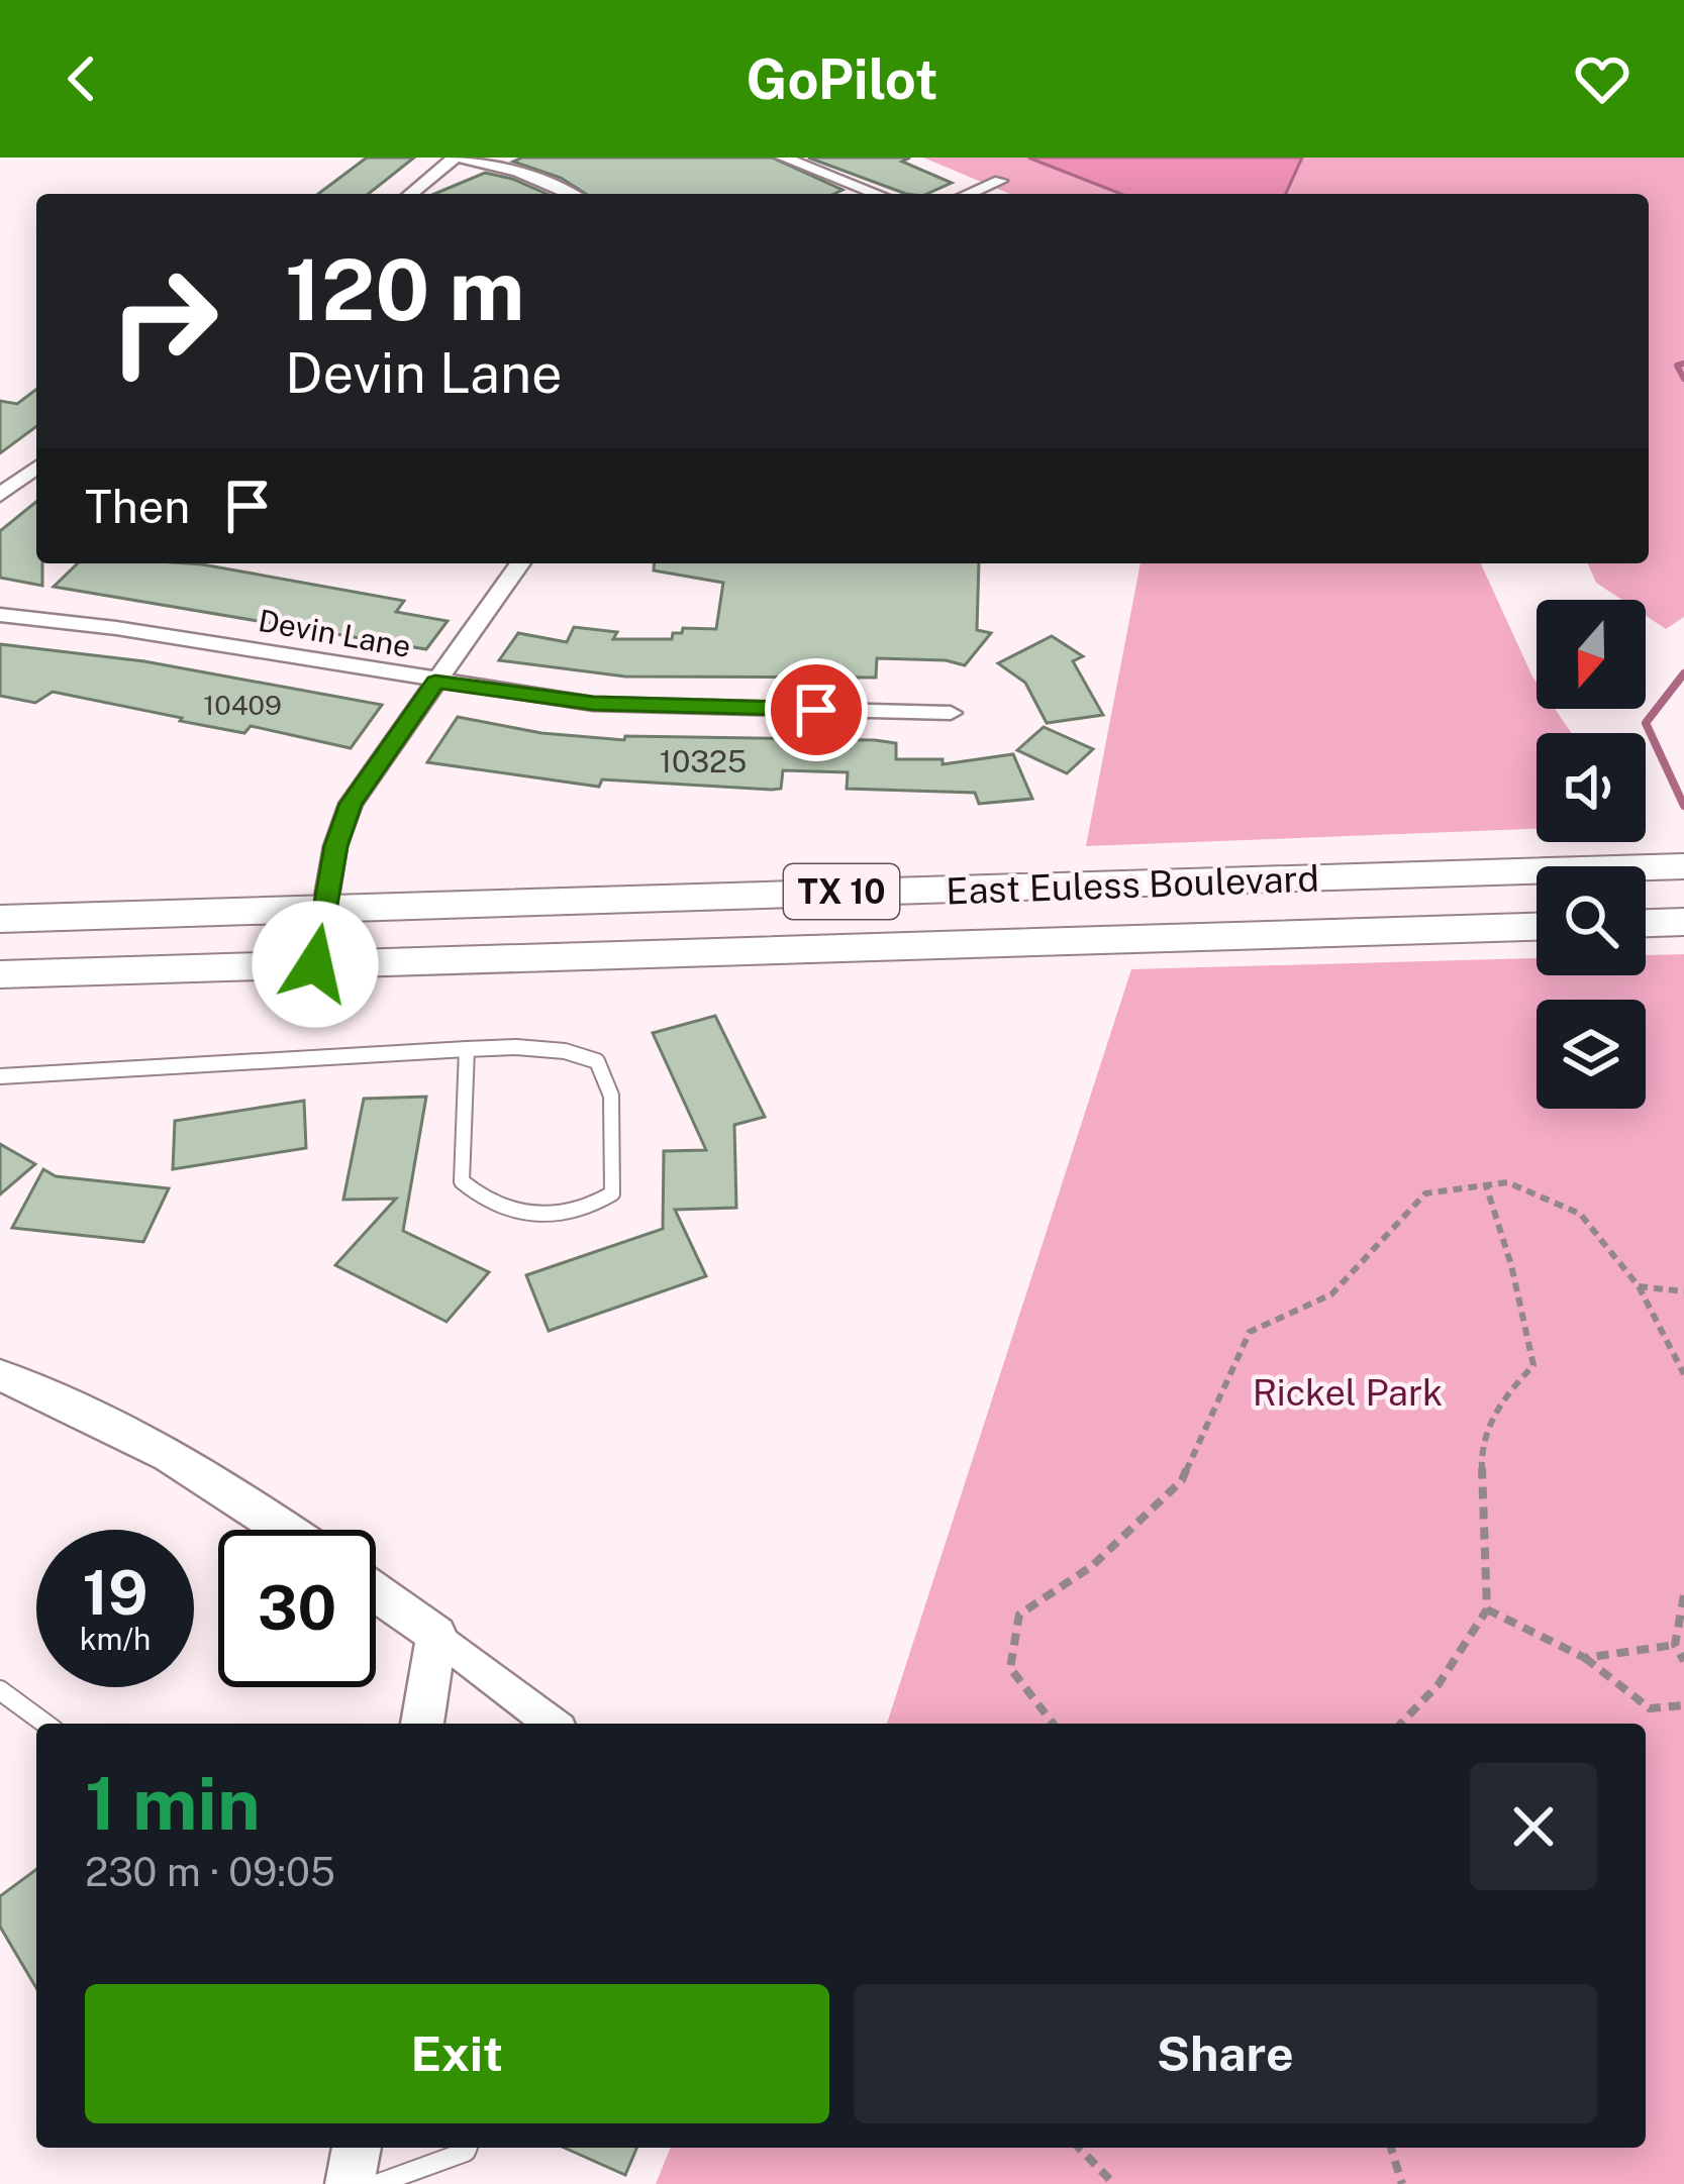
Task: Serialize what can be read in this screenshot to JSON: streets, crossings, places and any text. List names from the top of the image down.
{
  "streets": {
    "main road": ["East Euless Boulevard", "TX 10"],
    "street": ["Devin Lane"]
  },
  "parks": ["Rickel Park"],
  "house_numbers": ["10409", "10325"],
  "north": "bottom",
  "page": {
    "header": "GoPilot",
    "turn": ["120 m", "Devin Lane"],
    "then": "Then",
    "speed": "19 km/h",
    "limit": "30",
    "heading": ["1 min", "230 m · 09:05"],
    "buttons": ["Exit", "Share"]
  }
}
